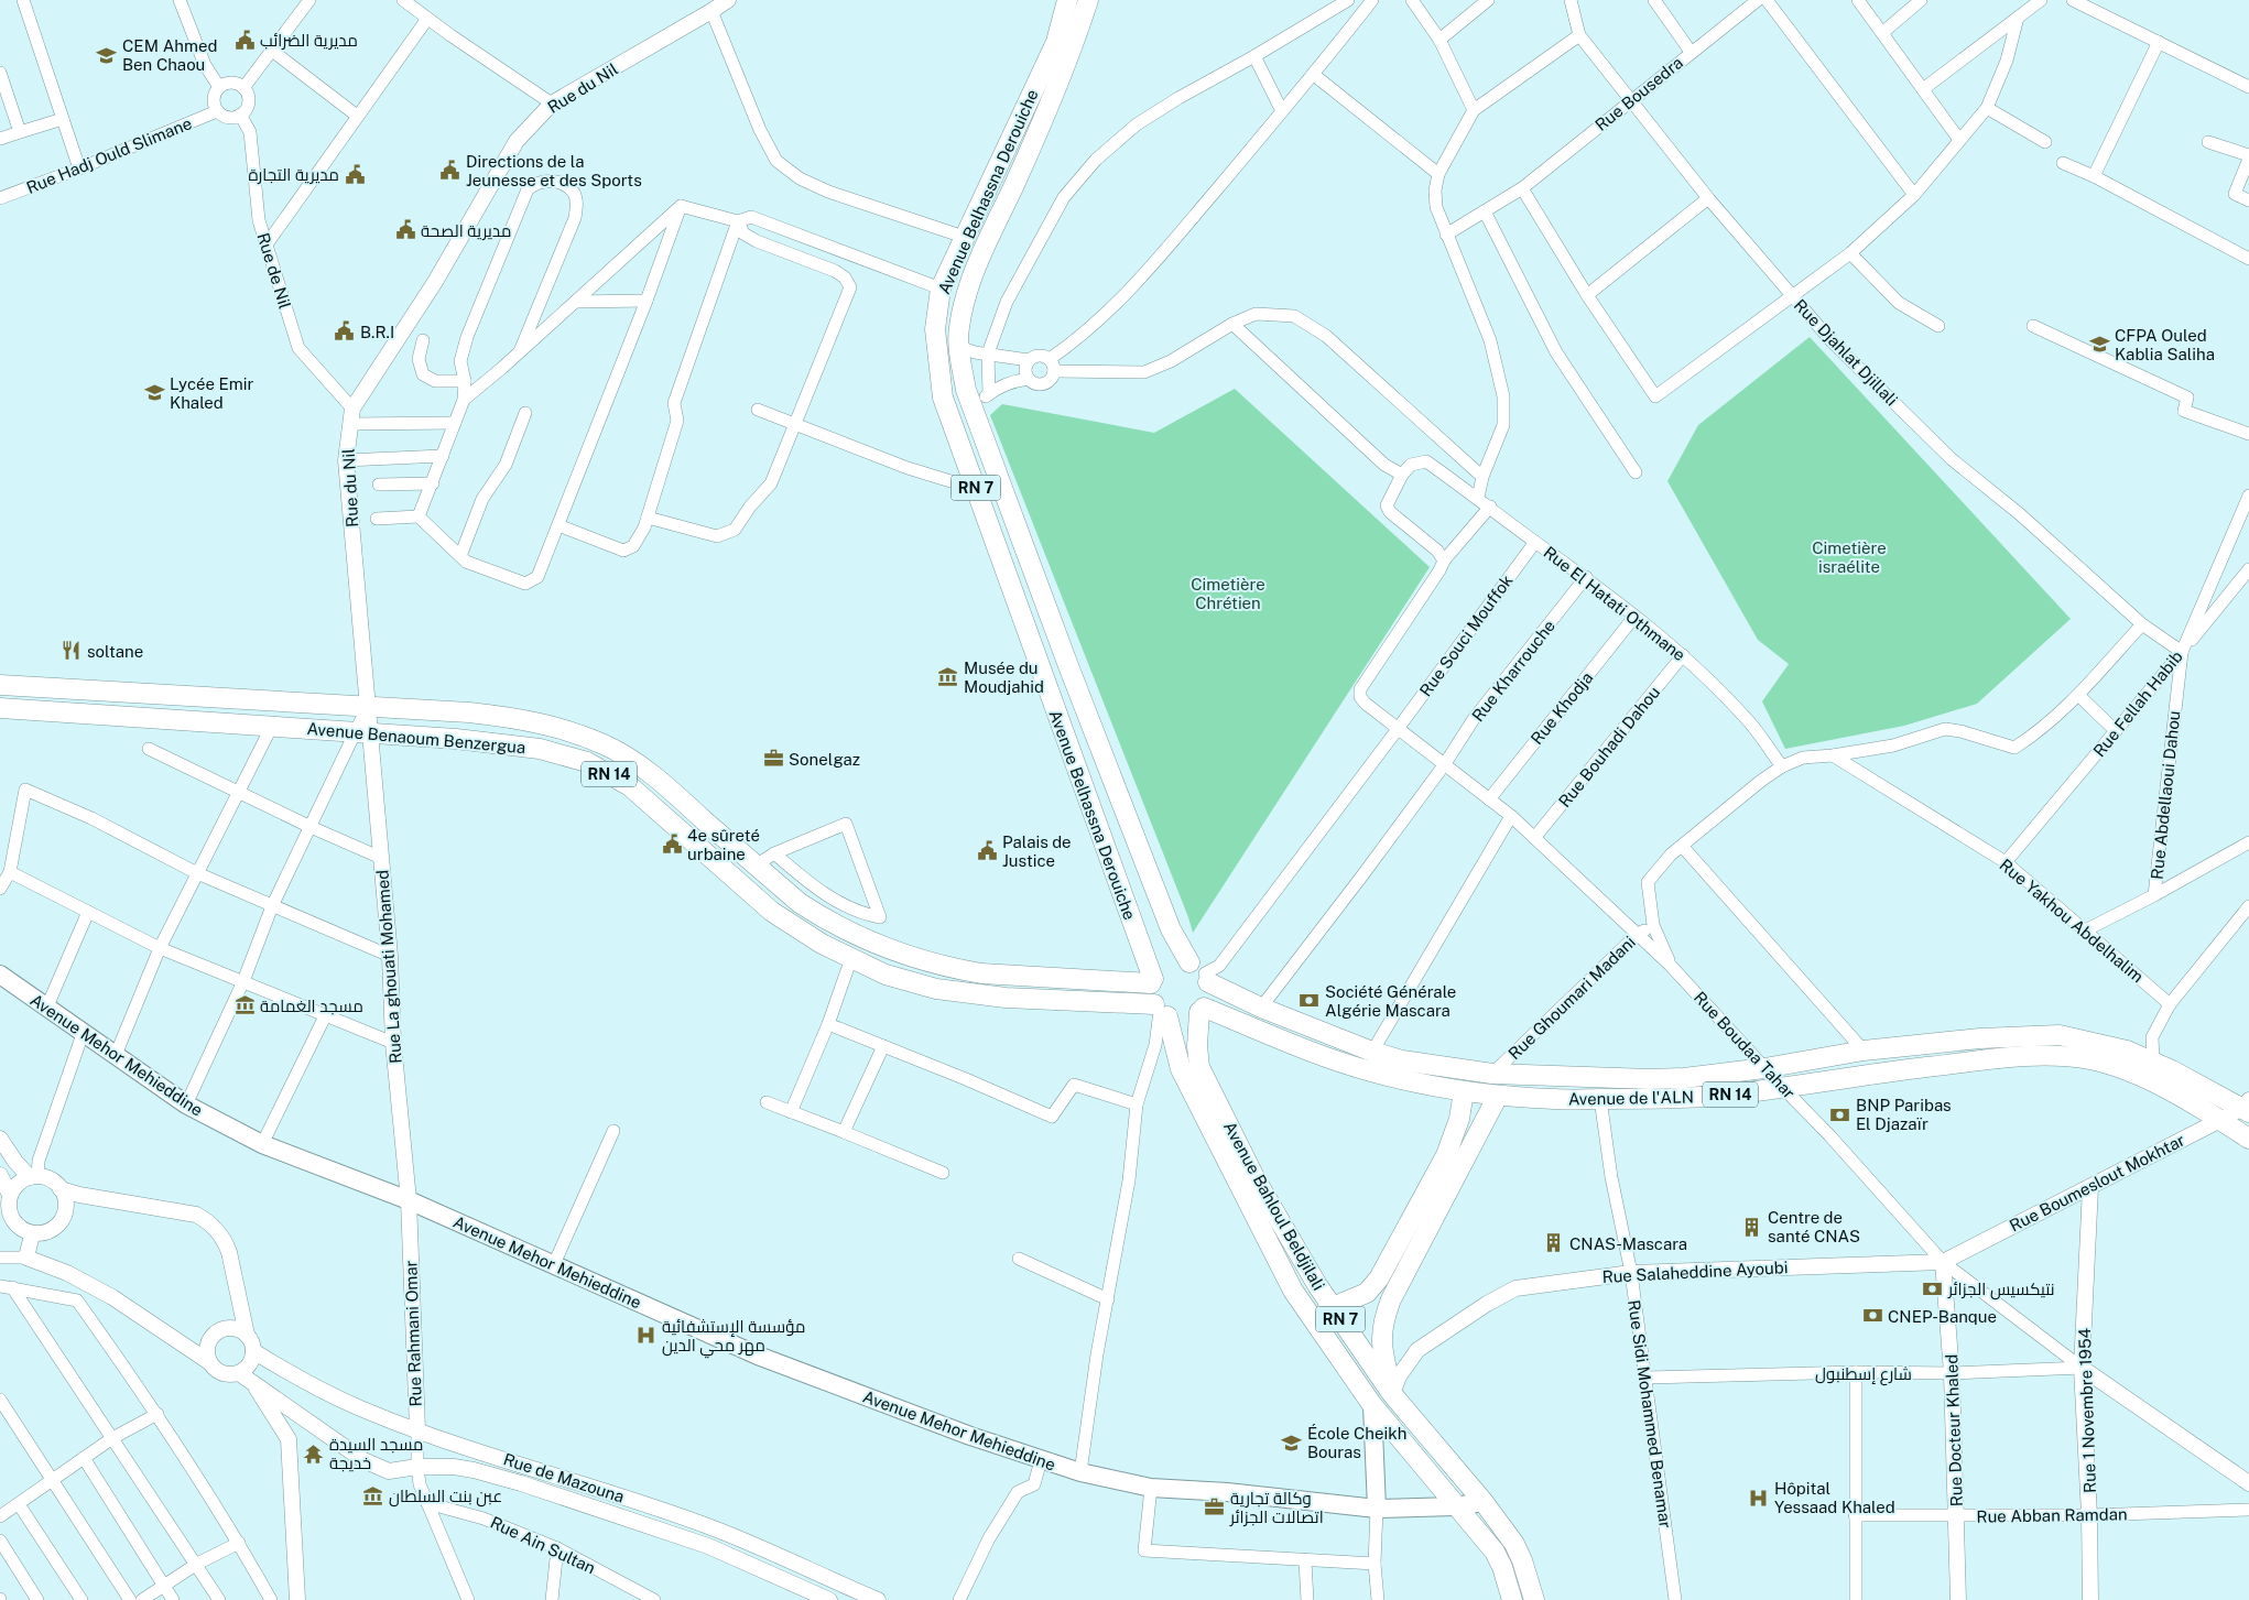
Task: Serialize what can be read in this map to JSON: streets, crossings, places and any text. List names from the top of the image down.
{
  "streets": {
    "main road": [
      "Avenue Belhassna Derouiche",
      "RN 7",
      "Avenue Benaoum Benzergua",
      "RN 14",
      "Avenue Mehor Mehieddine",
      "Avenue de l'ALN",
      "Avenue Bahloul Beldjilali"
    ],
    "street": [
      "Rue du Nil",
      "Rue Bousedra",
      "Rue Hadj Ould Slimane",
      "Rue de Nil",
      "Rue Djahlat Djillali",
      "Rue El Hatati Othmane",
      "Rue Souci Mouffok",
      "Rue Kharrouche",
      "Rue Fellah Habib",
      "Rue Khodja",
      "Rue Bouhadi Dahou",
      "Rue Abdellaoui Dahou",
      "Rue Yakhou Abdelhalim",
      "Rue La ghouati Mohamed",
      "Rue Ghoumari Madani",
      "Rue Boudaa Tahar",
      "Rue Boumeslout Mokhtar",
      "Rue Salaheddine Ayoubi",
      "Rue Rahmani Omar",
      "شارع إسطنبول",
      "Rue 1 Novembre 1954",
      "Rue Sidi Mohammed Benamar",
      "Rue Docteur Khaled",
      "Rue de Mazouna",
      "Rue Abban Ramdan",
      "Rue Ain Sultan"
    ]
  },
  "crossings": [
    ["Rue du Nil", "Rue de Nil"],
    ["Rue du Nil", "Avenue Benaoum Benzergua"],
    ["Rue du Nil", "Rue La ghouati Mohamed"],
    ["Rue Bousedra", "Rue Djahlat Djillali"],
    ["Rue Hadj Ould Slimane", "Rue de Nil"],
    ["Avenue Belhassna Derouiche", "Rue Souci Mouffok"],
    ["Avenue Belhassna Derouiche", "Avenue Benaoum Benzergua"],
    ["Avenue Belhassna Derouiche", "Avenue de l'ALN"],
    ["Avenue Belhassna Derouiche", "Avenue Bahloul Beldjilali"],
    ["Rue Djahlat Djillali", "Rue Fellah Habib"],
    ["Rue Djahlat Djillali", "Rue Abdellaoui Dahou"],
    ["Rue El Hatati Othmane", "Rue Souci Mouffok"],
    ["Rue El Hatati Othmane", "Rue Kharrouche"],
    ["Rue El Hatati Othmane", "Rue Khodja"],
    ["Rue El Hatati Othmane", "Rue Bouhadi Dahou"],
    ["Rue Souci Mouffok", "Avenue Benaoum Benzergua"],
    ["Rue Souci Mouffok", "Rue Boudaa Tahar"],
    ["Rue Souci Mouffok", "Avenue de l'ALN"],
    ["Rue Souci Mouffok", "Avenue Bahloul Beldjilali"],
    ["Rue Kharrouche", "Rue Boudaa Tahar"],
    ["Rue Kharrouche", "Avenue de l'ALN"],
    ["Rue Fellah Habib", "Rue Abdellaoui Dahou"],
    ["Rue Fellah Habib", "Rue Yakhou Abdelhalim"],
    ["Rue Khodja", "Rue Boudaa Tahar"],
    ["Avenue Benaoum Benzergua", "Rue La ghouati Mohamed"],
    ["Avenue Benaoum Benzergua", "Avenue de l'ALN"],
    ["Avenue Benaoum Benzergua", "Avenue Bahloul Beldjilali"],
    ["Rue Bouhadi Dahou", "Rue Boudaa Tahar"],
    ["Rue La ghouati Mohamed", "Avenue Mehor Mehieddine"],
    ["Rue La ghouati Mohamed", "Rue Rahmani Omar"],
    ["Rue Ghoumari Madani", "Rue Boudaa Tahar"],
    ["Rue Ghoumari Madani", "Avenue de l'ALN"],
    ["Rue Boudaa Tahar", "Avenue de l'ALN"],
    ["Rue Boudaa Tahar", "Rue Boumeslout Mokhtar"],
    ["Rue Boudaa Tahar", "Rue Salaheddine Ayoubi"],
    ["Rue Boudaa Tahar", "شارع إسطنبول"],
    ["Rue Boudaa Tahar", "Rue 1 Novembre 1954"],
    ["Rue Boudaa Tahar", "Rue Docteur Khaled"],
    ["Avenue Mehor Mehieddine", "Avenue Bahloul Beldjilali"],
    ["Avenue Mehor Mehieddine", "Rue Rahmani Omar"],
    ["Avenue de l'ALN", "Rue Boumeslout Mokhtar"],
    ["Avenue de l'ALN", "Avenue Bahloul Beldjilali"],
    ["Avenue de l'ALN", "Rue Sidi Mohammed Benamar"],
    ["Rue Boumeslout Mokhtar", "Rue Salaheddine Ayoubi"],
    ["Rue Boumeslout Mokhtar", "Rue 1 Novembre 1954"],
    ["Rue Boumeslout Mokhtar", "Rue Docteur Khaled"],
    ["Avenue Bahloul Beldjilali", "Rue Salaheddine Ayoubi"],
    ["Rue Salaheddine Ayoubi", "Rue Sidi Mohammed Benamar"],
    ["Rue Salaheddine Ayoubi", "Rue Docteur Khaled"],
    ["Rue Rahmani Omar", "Rue de Mazouna"],
    ["Rue Rahmani Omar", "Rue Ain Sultan"],
    ["شارع إسطنبول", "Rue 1 Novembre 1954"],
    ["شارع إسطنبول", "Rue Sidi Mohammed Benamar"],
    ["شارع إسطنبول", "Rue Docteur Khaled"],
    ["Rue 1 Novembre 1954", "Rue Abban Ramdan"],
    ["Rue Docteur Khaled", "Rue Abban Ramdan"]
  ],
  "parks": ["Cimetière israélite", "Cimetière Chrétien"],
  "places": {
    "public building": [
      "مديرية الضرائب",
      "Directions de la Jeunesse et des Sports",
      "مديرية التجارة",
      "مديرية الصحة",
      "B.R.I",
      "4e sûreté urbaine",
      "Palais de Justice"
    ],
    "school or university": [
      "CEM Ahmed Ben Chaou",
      "CFPA Ouled Kablia Saliha",
      "Lycée Emir Khaled",
      "École Cheikh Bouras"
    ],
    "restaurant": ["soltane"],
    "museum": ["Musée du Moudjahid", "مسجد الغمامة", "عبن بنت السلطان"],
    "office": ["Sonelgaz", "وكالة تجارية اتصالات الجزائر"],
    "bank": [
      "Société Générale Algérie Mascara",
      "BNP Paribas El Djazaïr",
      "نتيكسيس الجزائر",
      "CNEP-Banque"
    ],
    "building": ["Centre de santé CNAS", "CNAS-Mascara"],
    "hospital": ["مؤسسة الإستشفائية مهر محي الدين", "Hôpital Yessaad Khaled"],
    "temple": ["مسجد السيدة خديجة"]
  }
}
